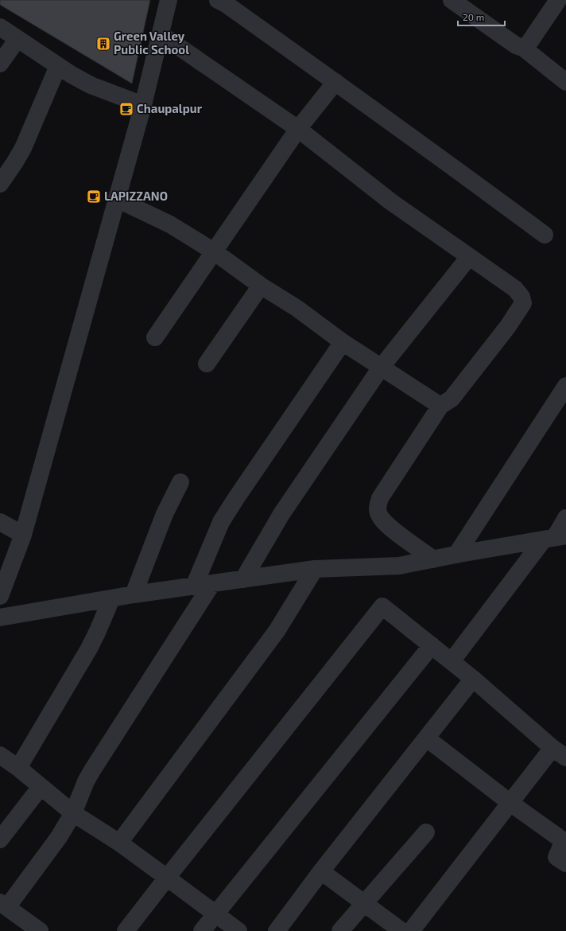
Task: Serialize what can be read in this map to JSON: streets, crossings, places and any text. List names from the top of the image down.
{
  "places": {
    "building": ["Green Valley Public School"],
    "cafe": ["Chaupalpur", "LAPIZZANO"]
  },
  "scale_bar": "20 m"
}
